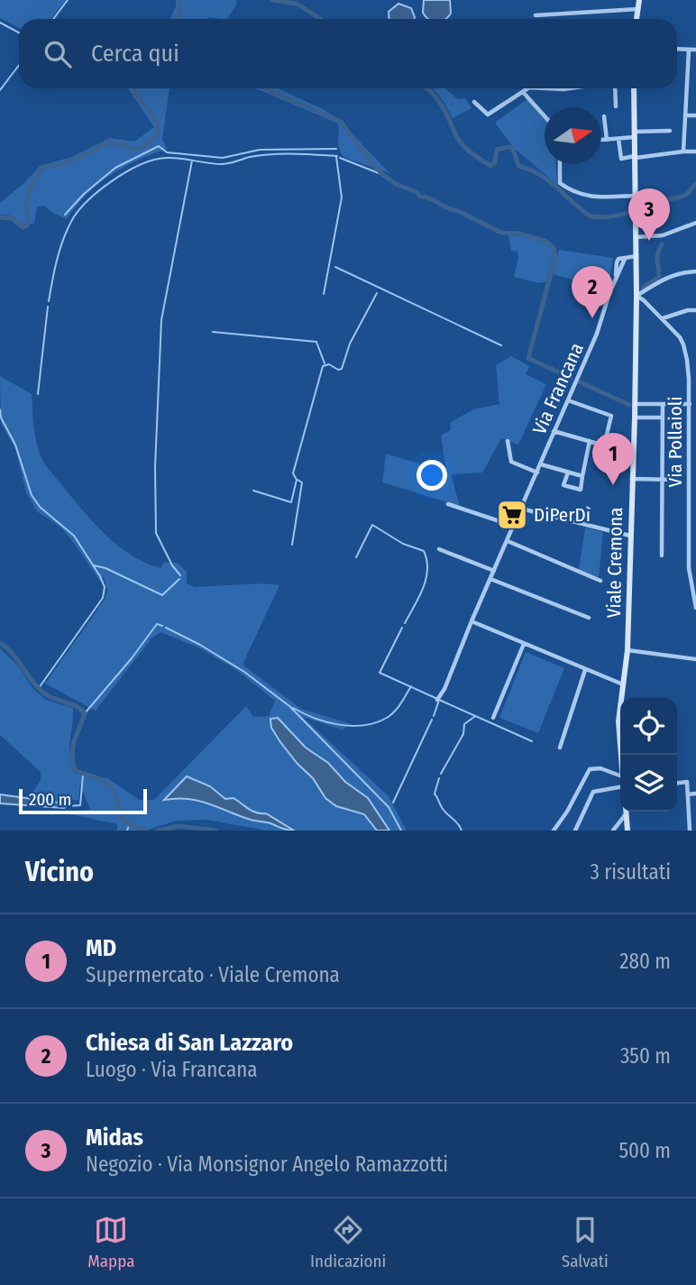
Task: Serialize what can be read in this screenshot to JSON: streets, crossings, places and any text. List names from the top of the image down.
{
  "streets": {
    "main road": ["Viale Cremona"],
    "street": ["Via Francana", "Via Pollaioli"]
  },
  "crossings": [
    ["Via Francana", "Viale Cremona"],
    ["Via Pollaioli", "Viale Cremona"]
  ],
  "places": {
    "supermarket": ["DiPerDì"]
  },
  "scale_bar": "200 m",
  "north": "right",
  "page": {
    "search": "Cerca qui",
    "pins": ["3", "2", "1"],
    "scale": "200 m",
    "heading": ["Vicino", "3 risultati"],
    "list": [
      {
        "mark": "1",
        "name": "MD",
        "note": "Supermercato · Viale Cremona",
        "value": "280 m"
      },
      {
        "mark": "2",
        "name": "Chiesa di San Lazzaro",
        "note": "Luogo · Via Francana",
        "value": "350 m"
      },
      {
        "mark": "3",
        "name": "Midas",
        "note": "Negozio · Via Monsignor Angelo Ramazzotti",
        "value": "500 m"
      }
    ],
    "nav": ["Mappa", "Indicazioni", "Salvati"]
  }
}
